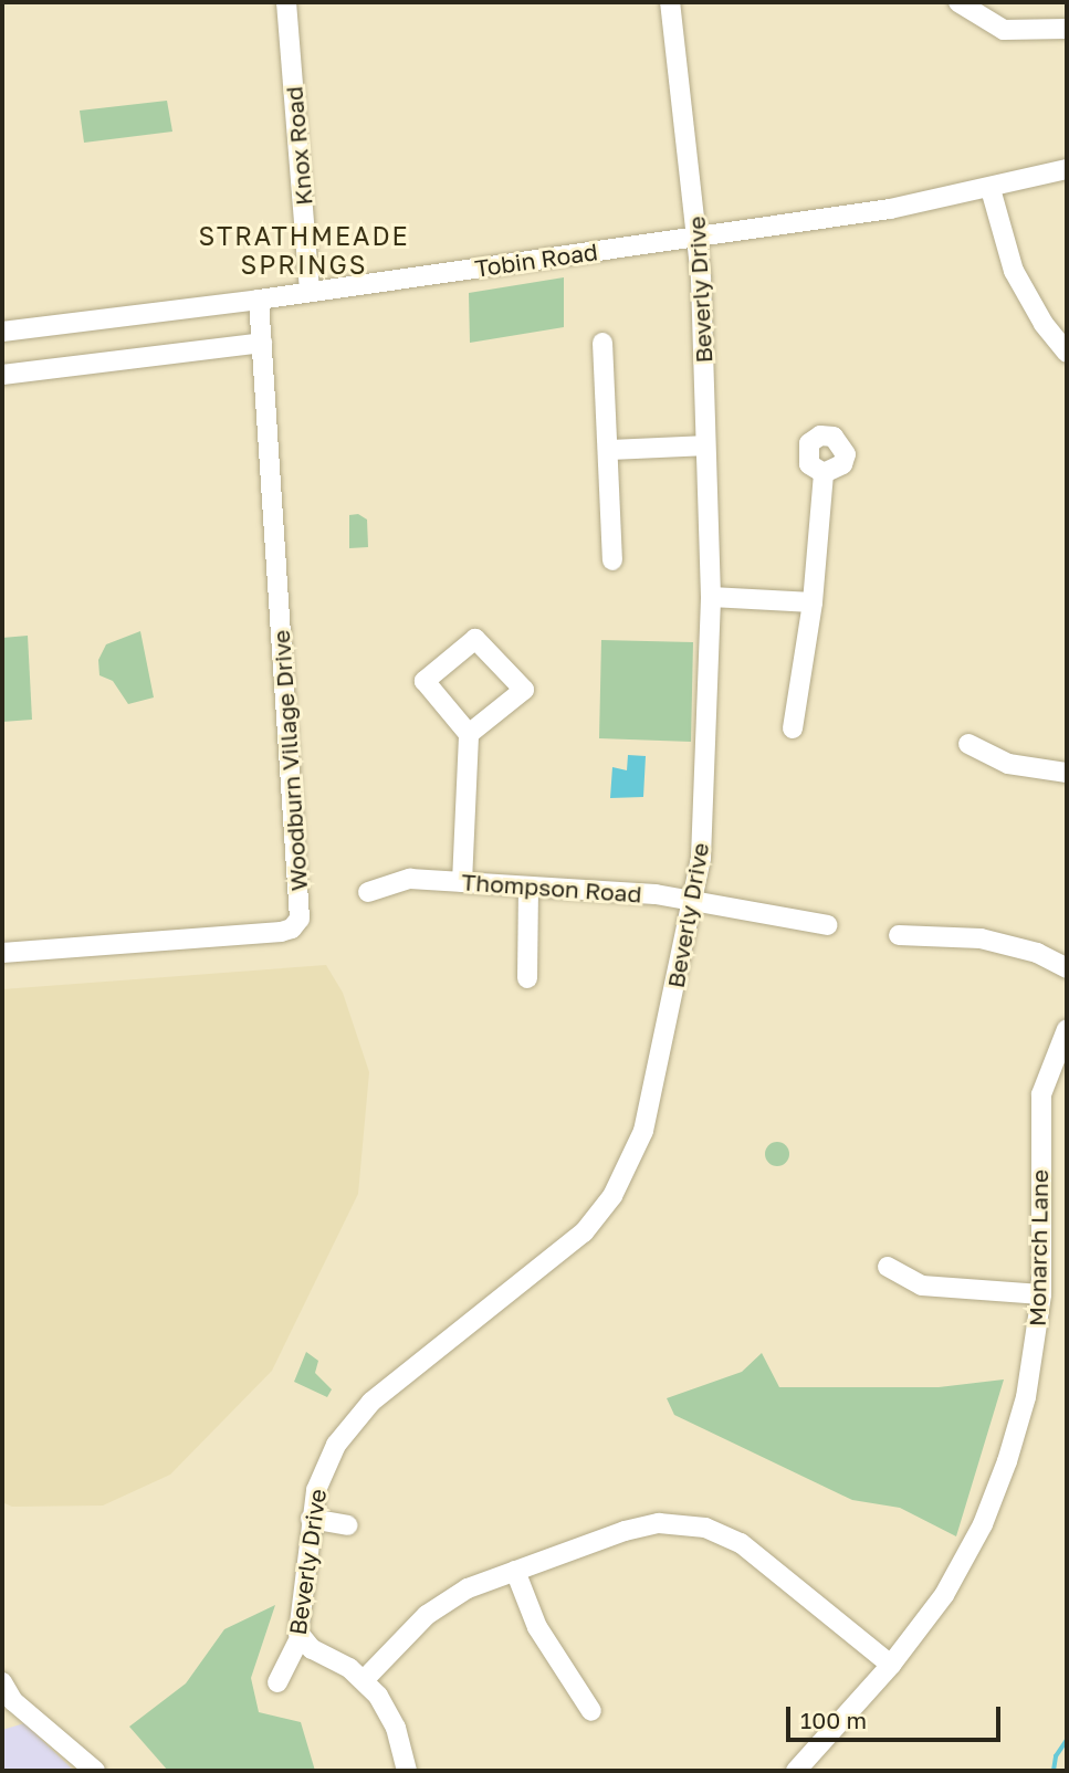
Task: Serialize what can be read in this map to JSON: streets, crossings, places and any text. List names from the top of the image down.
{
  "streets": {
    "street": [
      "Knox Road",
      "Tobin Road",
      "Beverly Drive",
      "Woodburn Village Drive",
      "Thompson Road",
      "Monarch Lane"
    ]
  },
  "crossings": [
    ["Knox Road", "Tobin Road"],
    ["Tobin Road", "Beverly Drive"],
    ["Tobin Road", "Woodburn Village Drive"],
    ["Beverly Drive", "Thompson Road"]
  ],
  "districts": ["STRATHMEADE SPRINGS"],
  "scale_bar": "100 m"
}
